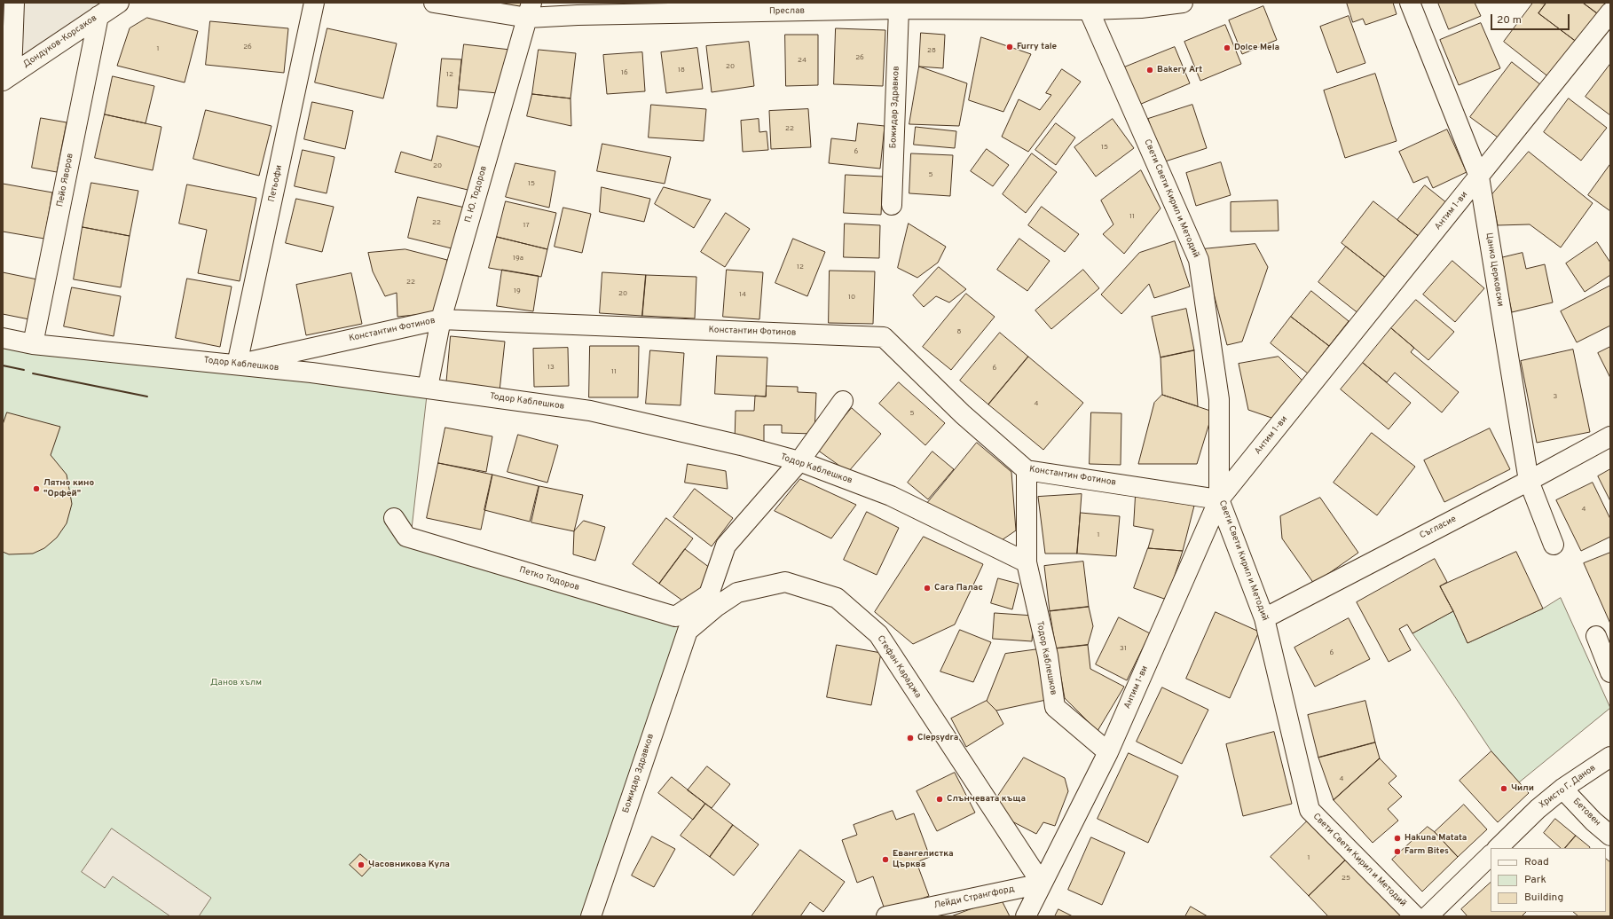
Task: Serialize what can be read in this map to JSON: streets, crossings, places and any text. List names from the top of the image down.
{
  "streets": {
    "street": [
      "Преслав",
      "Дондуков-Корсаков",
      "Божидар Здравков",
      "Пейо Яворов",
      "Петьофи",
      "П. Ю. Тодоров",
      "Свети Свети Кирил и Методий",
      "Антим 1-ви",
      "Цанко Церковски",
      "Константин Фотинов",
      "Тодор Каблешков",
      "Съгласие",
      "Петко Тодоров",
      "Стефан Караджа",
      "Христо Г. Данов",
      "Бетовен",
      "Лейди Странгфорд"
    ]
  },
  "crossings": [
    ["Преслав", "Божидар Здравков"],
    ["Преслав", "П. Ю. Тодоров"],
    ["Преслав", "Свети Свети Кирил и Методий"],
    ["Дондуков-Корсаков", "Пейо Яворов"],
    ["Божидар Здравков", "Стефан Караджа"],
    ["Пейо Яворов", "Тодор Каблешков"],
    ["Петьофи", "Константин Фотинов"],
    ["Петьофи", "Тодор Каблешков"],
    ["П. Ю. Тодоров", "Константин Фотинов"],
    ["П. Ю. Тодоров", "Тодор Каблешков"],
    ["Свети Свети Кирил и Методий", "Антим 1-ви"],
    ["Свети Свети Кирил и Методий", "Константин Фотинов"],
    ["Свети Свети Кирил и Методий", "Съгласие"],
    ["Антим 1-ви", "Цанко Церковски"],
    ["Антим 1-ви", "Константин Фотинов"],
    ["Антим 1-ви", "Тодор Каблешков"],
    ["Антим 1-ви", "Стефан Караджа"],
    ["Антим 1-ви", "Лейди Странгфорд"],
    ["Цанко Церковски", "Съгласие"],
    ["Константин Фотинов", "Тодор Каблешков"],
    ["Тодор Каблешков", "Петко Тодоров"],
    ["Стефан Караджа", "Лейди Странгфорд"],
    ["Христо Г. Данов", "Бетовен"]
  ],
  "parks": ["Данов хълм"],
  "places": [
    "Furry tale",
    "Dolce Mela",
    "Bakery Art",
    "Лятно кино \"Орфей\"",
    "Сага Палас",
    "Clepsydra",
    "Чили",
    "Слънчевата къща",
    "Hakuna Matata",
    "Farm Bites",
    "Евангелистка Църква",
    "Часовникова Кула"
  ],
  "house_numbers": [
    "26",
    "1",
    "28",
    "26",
    "24",
    "20",
    "18",
    "16",
    "12",
    "22",
    "15",
    "6",
    "20",
    "5",
    "15",
    "11",
    "22",
    "17",
    "19a",
    "12",
    "22",
    "19",
    "20",
    "14",
    "10",
    "8",
    "13",
    "6",
    "11",
    "3",
    "4",
    "5",
    "4",
    "1",
    "31",
    "6",
    "4",
    "1",
    "25"
  ],
  "legend": ["Road", "Park", "Building"],
  "scale_bar": "20 m"
}
